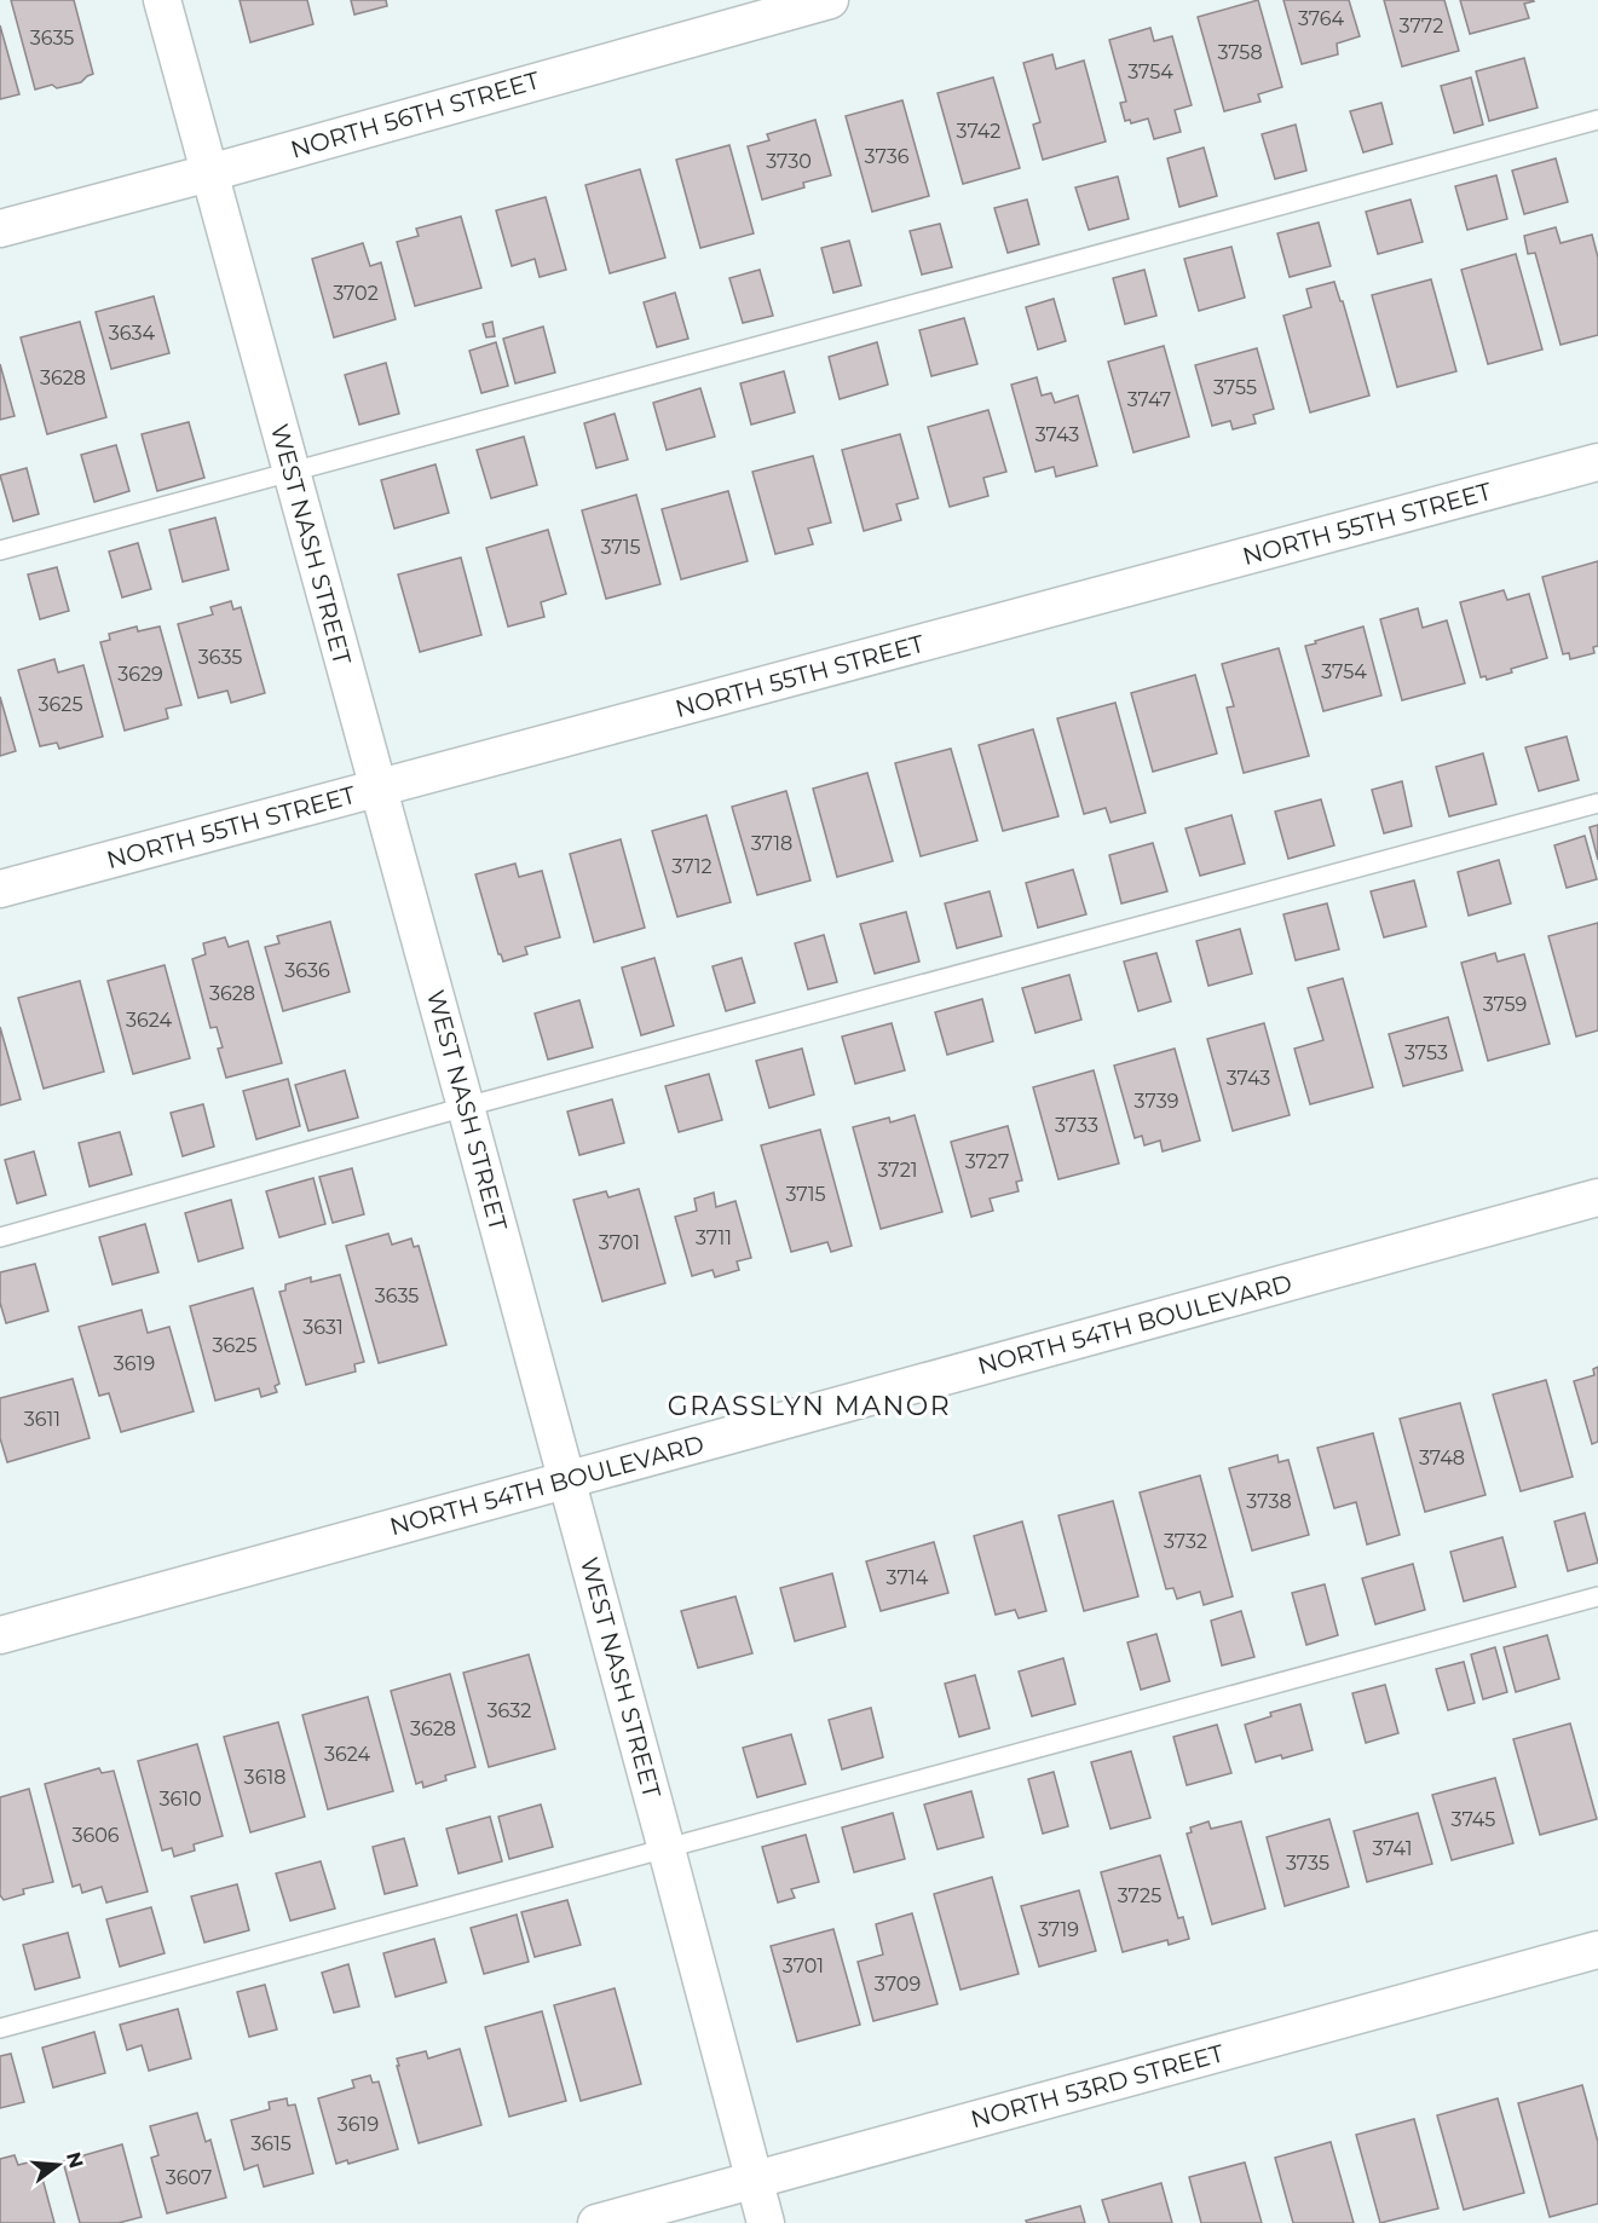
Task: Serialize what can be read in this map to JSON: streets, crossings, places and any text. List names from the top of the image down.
{
  "streets": {
    "street": [
      "NORTH 56TH STREET",
      "NORTH 55TH STREET",
      "WEST NASH STREET",
      "NORTH 54TH BOULEVARD",
      "NORTH 53RD STREET"
    ]
  },
  "crossings": [
    ["NORTH 56TH STREET", "WEST NASH STREET"],
    ["NORTH 55TH STREET", "WEST NASH STREET"],
    ["WEST NASH STREET", "NORTH 54TH BOULEVARD"],
    ["WEST NASH STREET", "NORTH 53RD STREET"]
  ],
  "districts": ["GRASSLYN MANOR"],
  "house_numbers": [
    "3764",
    "3772",
    "3635",
    "3758",
    "3754",
    "3742",
    "3736",
    "3730",
    "3702",
    "3634",
    "3628",
    "3755",
    "3747",
    "3743",
    "3715",
    "3635",
    "3754",
    "3629",
    "3625",
    "3718",
    "3712",
    "3636",
    "3628",
    "3759",
    "3624",
    "3753",
    "3743",
    "3739",
    "3733",
    "3727",
    "3721",
    "3715",
    "3711",
    "3701",
    "3635",
    "3631",
    "3625",
    "3619",
    "3611",
    "3748",
    "3738",
    "3732",
    "3714",
    "3632",
    "3628",
    "3624",
    "3618",
    "3610",
    "3745",
    "3606",
    "3741",
    "3735",
    "3725",
    "3719",
    "3701",
    "3709",
    "3619",
    "3615",
    "3607"
  ],
  "north": "right"
}
